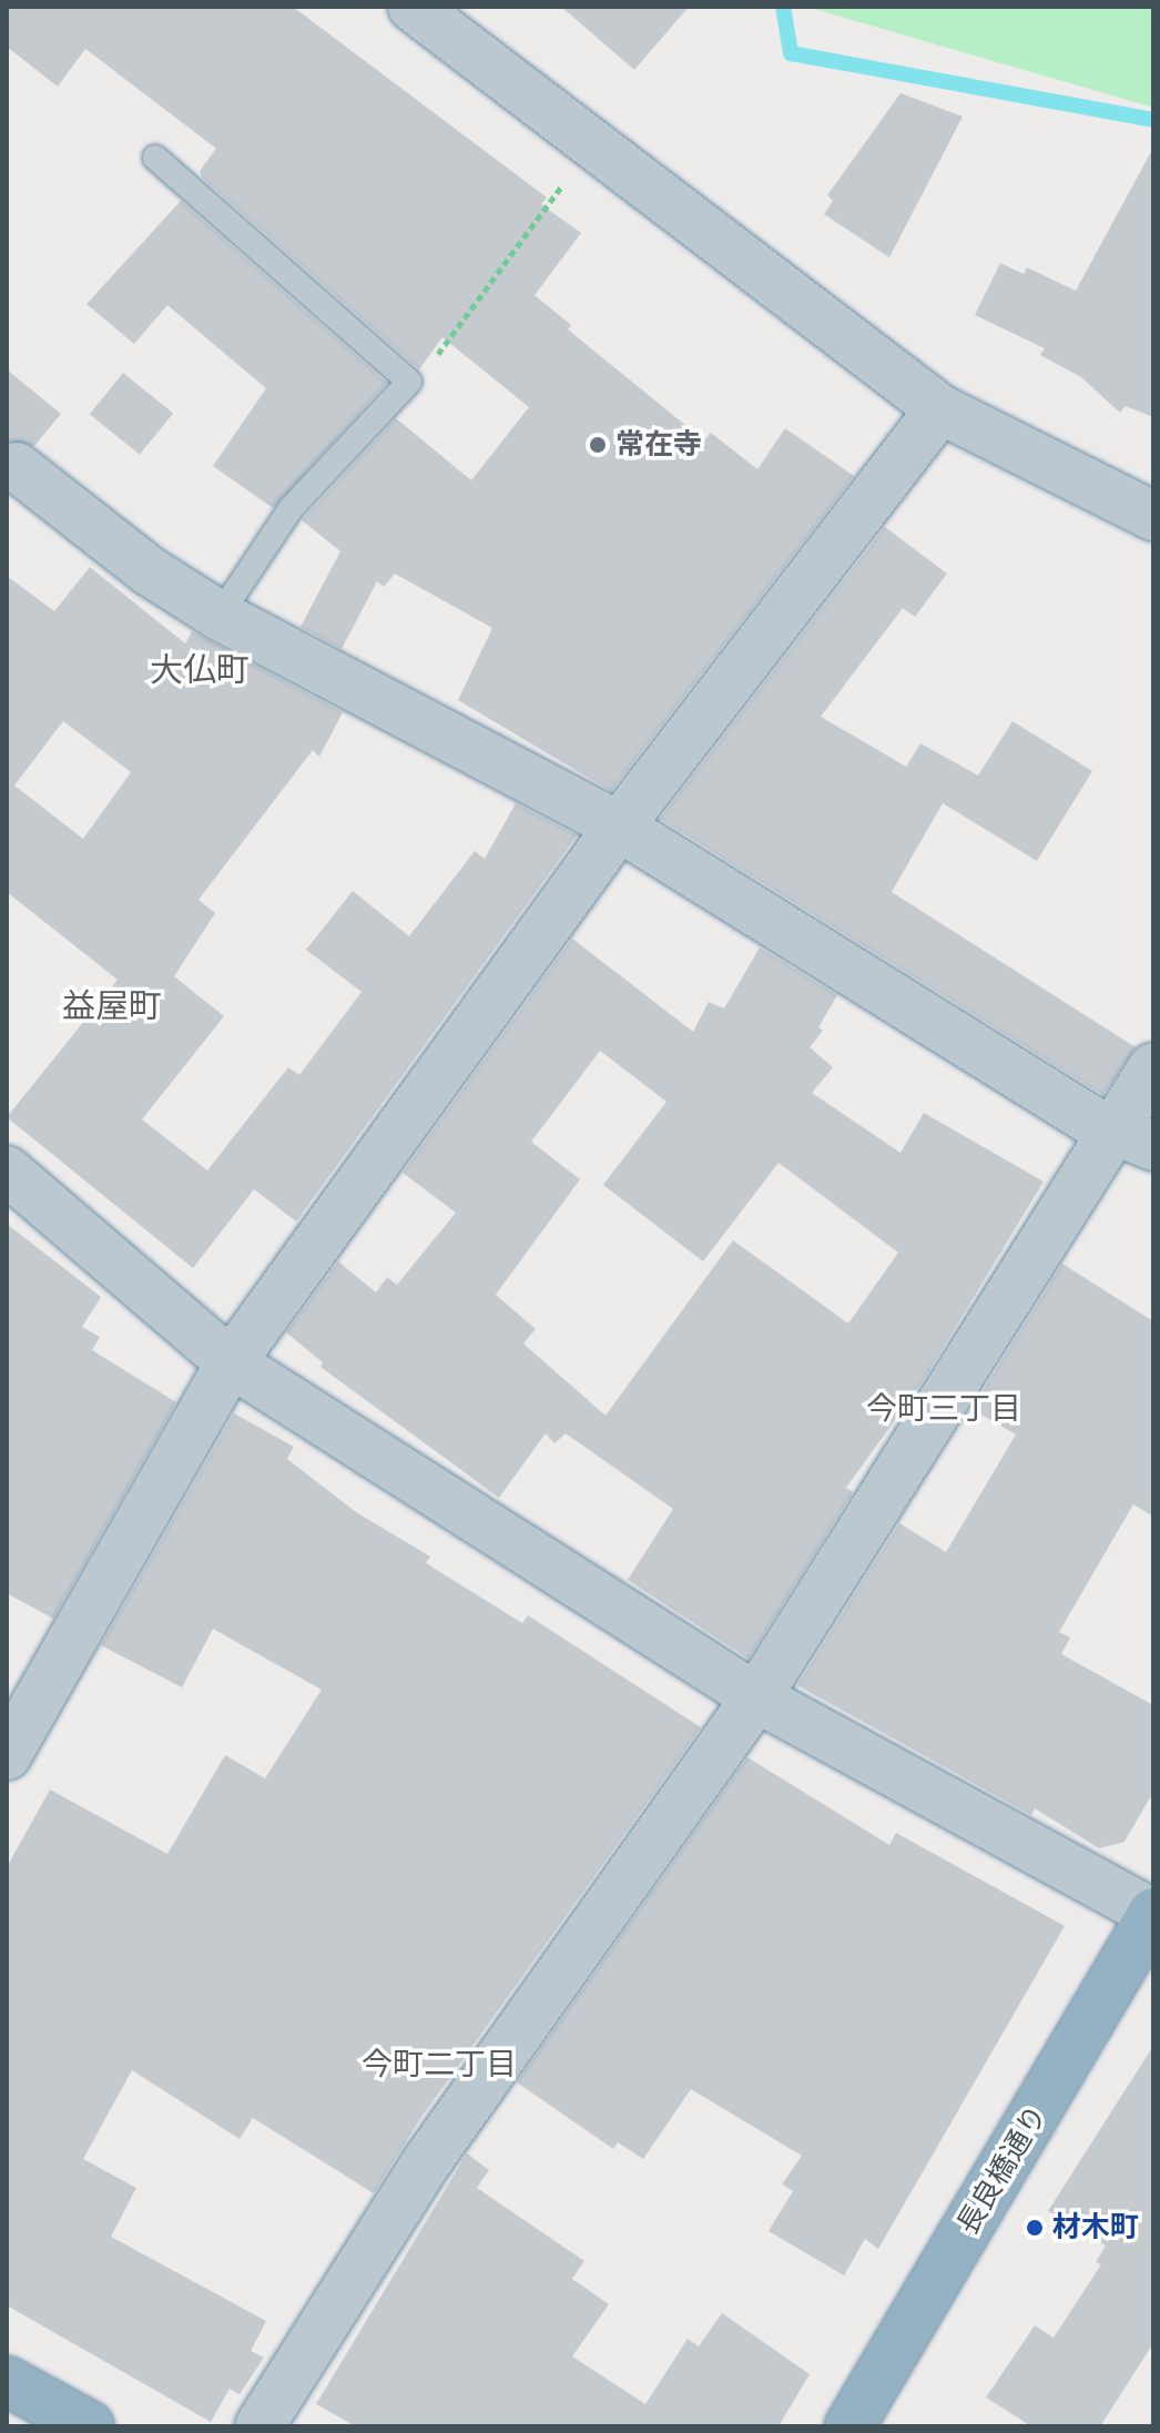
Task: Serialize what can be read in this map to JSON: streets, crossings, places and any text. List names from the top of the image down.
{
  "streets": {
    "highway": ["長良橋通り"]
  },
  "districts": [
    "大仏町",
    "益屋町",
    "今町三丁目",
    "今町二丁目"
  ],
  "places": ["常在寺", "材木町"]
}
